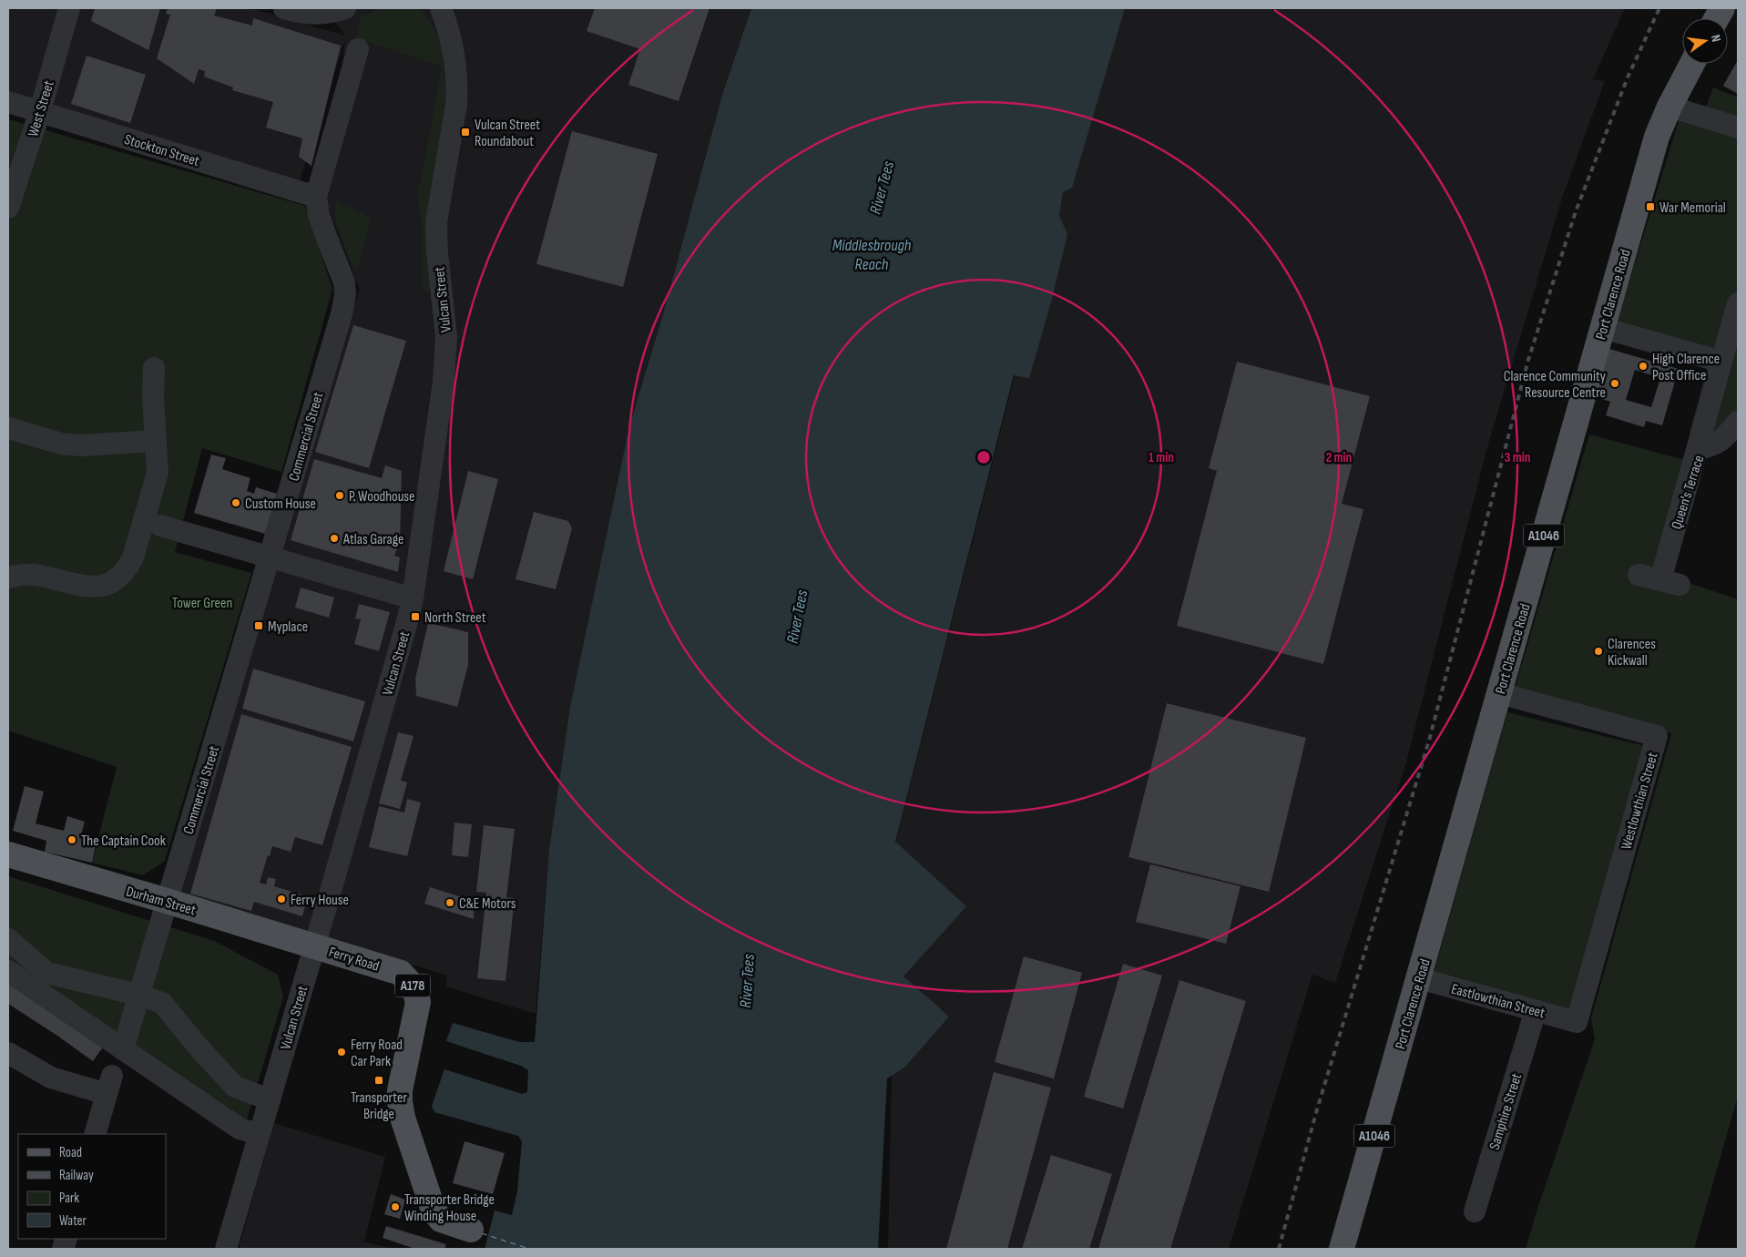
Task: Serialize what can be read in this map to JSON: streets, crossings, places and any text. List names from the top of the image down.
{
  "streets": {
    "main road": [
      "Port Clarence Road",
      "A1046",
      "Durham Street",
      "Ferry Road",
      "A178"
    ],
    "street": [
      "West Street",
      "Stockton Street",
      "Vulcan Street",
      "Commercial Street",
      "Queen's Terrace",
      "Westlowthian Street",
      "Eastlowthian Street",
      "Samphire Street"
    ]
  },
  "crossings": [
    ["West Street", "Stockton Street"],
    ["Stockton Street", "Commercial Street"],
    ["Port Clarence Road", "Westlowthian Street"],
    ["Port Clarence Road", "Eastlowthian Street"],
    ["Vulcan Street", "Durham Street"],
    ["Vulcan Street", "Ferry Road"],
    ["Commercial Street", "Durham Street"],
    ["Westlowthian Street", "Eastlowthian Street"],
    ["Durham Street", "Ferry Road"],
    ["Eastlowthian Street", "Samphire Street"]
  ],
  "water": ["River Tees", "Middlesbrough Reach"],
  "parks": ["Tower Green"],
  "places": {
    "transit": [
      "Vulcan Street Roundabout",
      "War Memorial",
      "North Street",
      "Myplace",
      "Transporter Bridge"
    ],
    "other": [
      "High Clarence Post Office",
      "Clarence Community Resource Centre",
      "P. Woodhouse",
      "Custom House",
      "Atlas Garage",
      "Clarences Kickwall",
      "The Captain Cook",
      "Ferry House",
      "C&E Motors",
      "Ferry Road Car Park",
      "Transporter Bridge Winding House"
    ]
  },
  "legend": [
    "Road",
    "Railway",
    "Park",
    "Water"
  ],
  "north": "right",
  "rings": ["1 min", "2 min", "3 min"]
}
